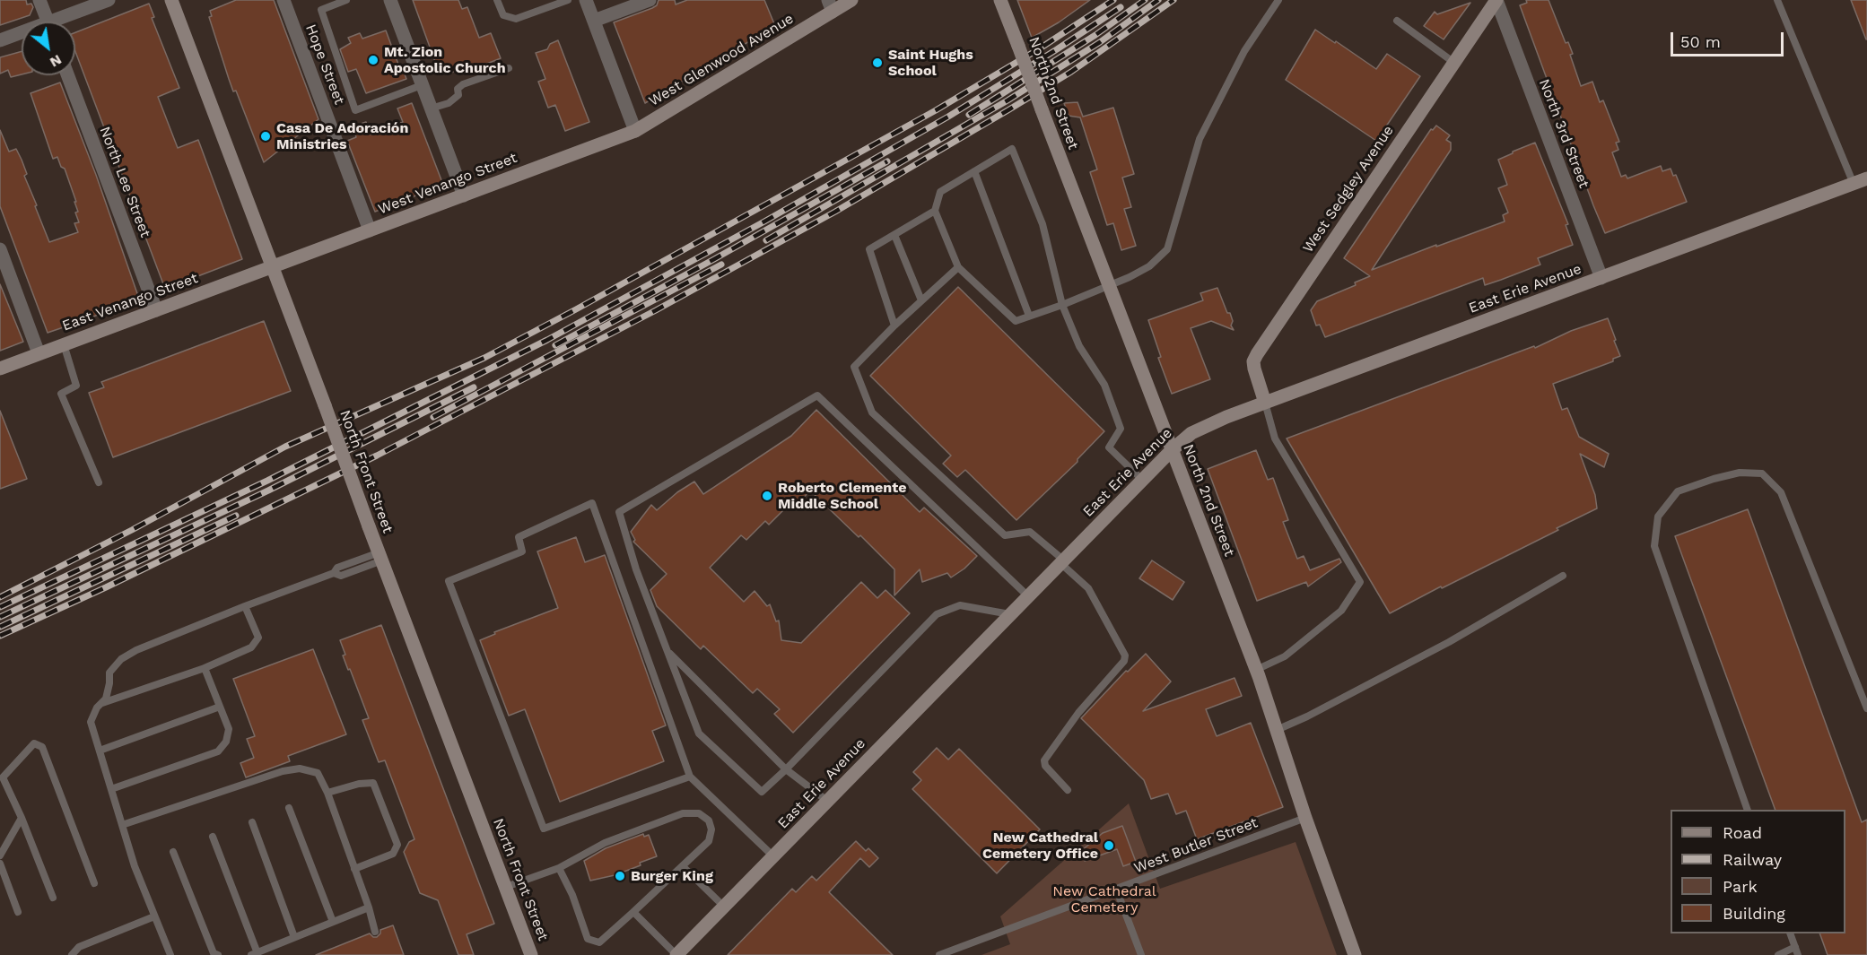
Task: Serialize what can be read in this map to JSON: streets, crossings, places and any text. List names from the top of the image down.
{
  "streets": {
    "street": [
      "West Glenwood Avenue",
      "Hope Street",
      "North 2nd Street",
      "North 3rd Street",
      "North Lee Street",
      "West Venango Street",
      "West Sedgley Avenue",
      "East Erie Avenue",
      "East Venango Street",
      "North Front Street"
    ],
    "lane": ["West Butler Street"]
  },
  "crossings": [
    ["West Glenwood Avenue", "West Venango Street"],
    ["Hope Street", "West Venango Street"],
    ["North 2nd Street", "East Erie Avenue"],
    ["North 2nd Street", "West Butler Street"],
    ["North 3rd Street", "West Sedgley Avenue"],
    ["North 3rd Street", "East Erie Avenue"],
    ["North Lee Street", "East Venango Street"],
    ["West Venango Street", "East Venango Street"],
    ["West Venango Street", "North Front Street"],
    ["West Sedgley Avenue", "East Erie Avenue"],
    ["East Venango Street", "North Front Street"]
  ],
  "parks": ["New Cathedral Cemetery"],
  "places": [
    "Mt. Zion Apostolic Church",
    "Saint Hughs School",
    "Casa De Adoración Ministries",
    "Roberto Clemente Middle School",
    "New Cathedral Cemetery Office",
    "Burger King"
  ],
  "legend": [
    "Road",
    "Railway",
    "Park",
    "Building"
  ],
  "scale_bar": "50 m",
  "north": "bottom right"
}
